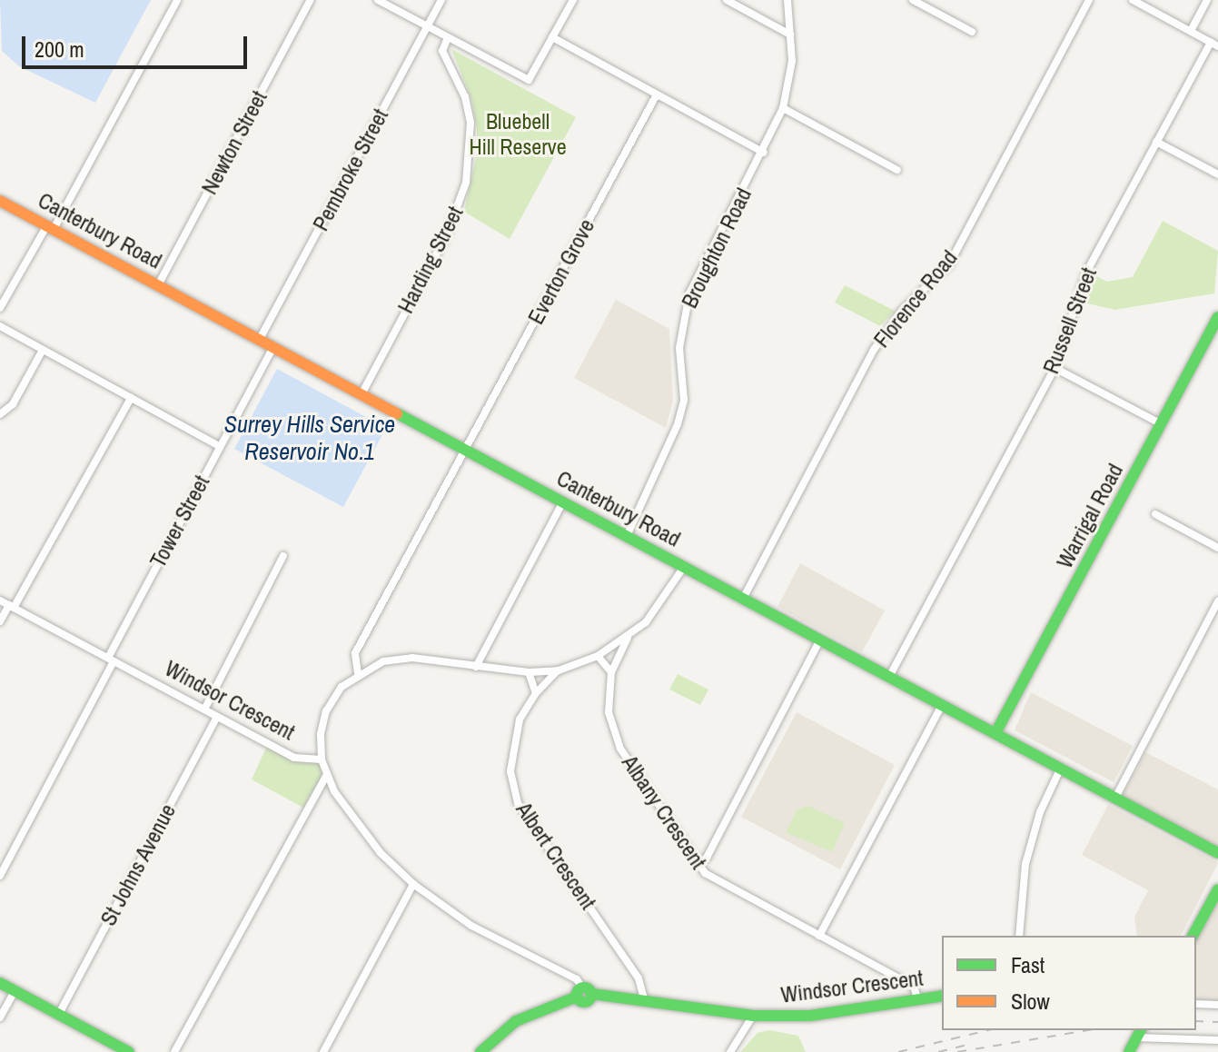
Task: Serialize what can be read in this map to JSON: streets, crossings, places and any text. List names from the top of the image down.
{
  "streets": {
    "main road": ["Canterbury Road", "Warrigal Road", "Windsor Crescent"],
    "street": [
      "Newton Street",
      "Pembroke Street",
      "Broughton Road",
      "Harding Street",
      "Everton Grove",
      "Florence Road",
      "Russell Street",
      "Tower Street",
      "Albany Crescent",
      "Albert Crescent",
      "St Johns Avenue"
    ]
  },
  "crossings": [
    ["Newton Street", "Canterbury Road"],
    ["Pembroke Street", "Canterbury Road"],
    ["Canterbury Road", "Broughton Road"],
    ["Canterbury Road", "Harding Street"],
    ["Canterbury Road", "Everton Grove"],
    ["Canterbury Road", "Florence Road"],
    ["Canterbury Road", "Russell Street"],
    ["Canterbury Road", "Warrigal Road"],
    ["Canterbury Road", "Tower Street"],
    ["Tower Street", "Windsor Crescent"],
    ["Windsor Crescent", "Albany Crescent"],
    ["Windsor Crescent", "Albert Crescent"],
    ["Windsor Crescent", "St Johns Avenue"]
  ],
  "water": ["Surrey Hills Service Reservoir No.1"],
  "parks": ["Bluebell Hill Reserve"],
  "legend": ["Fast", "Slow"],
  "scale_bar": "200 m"
}
